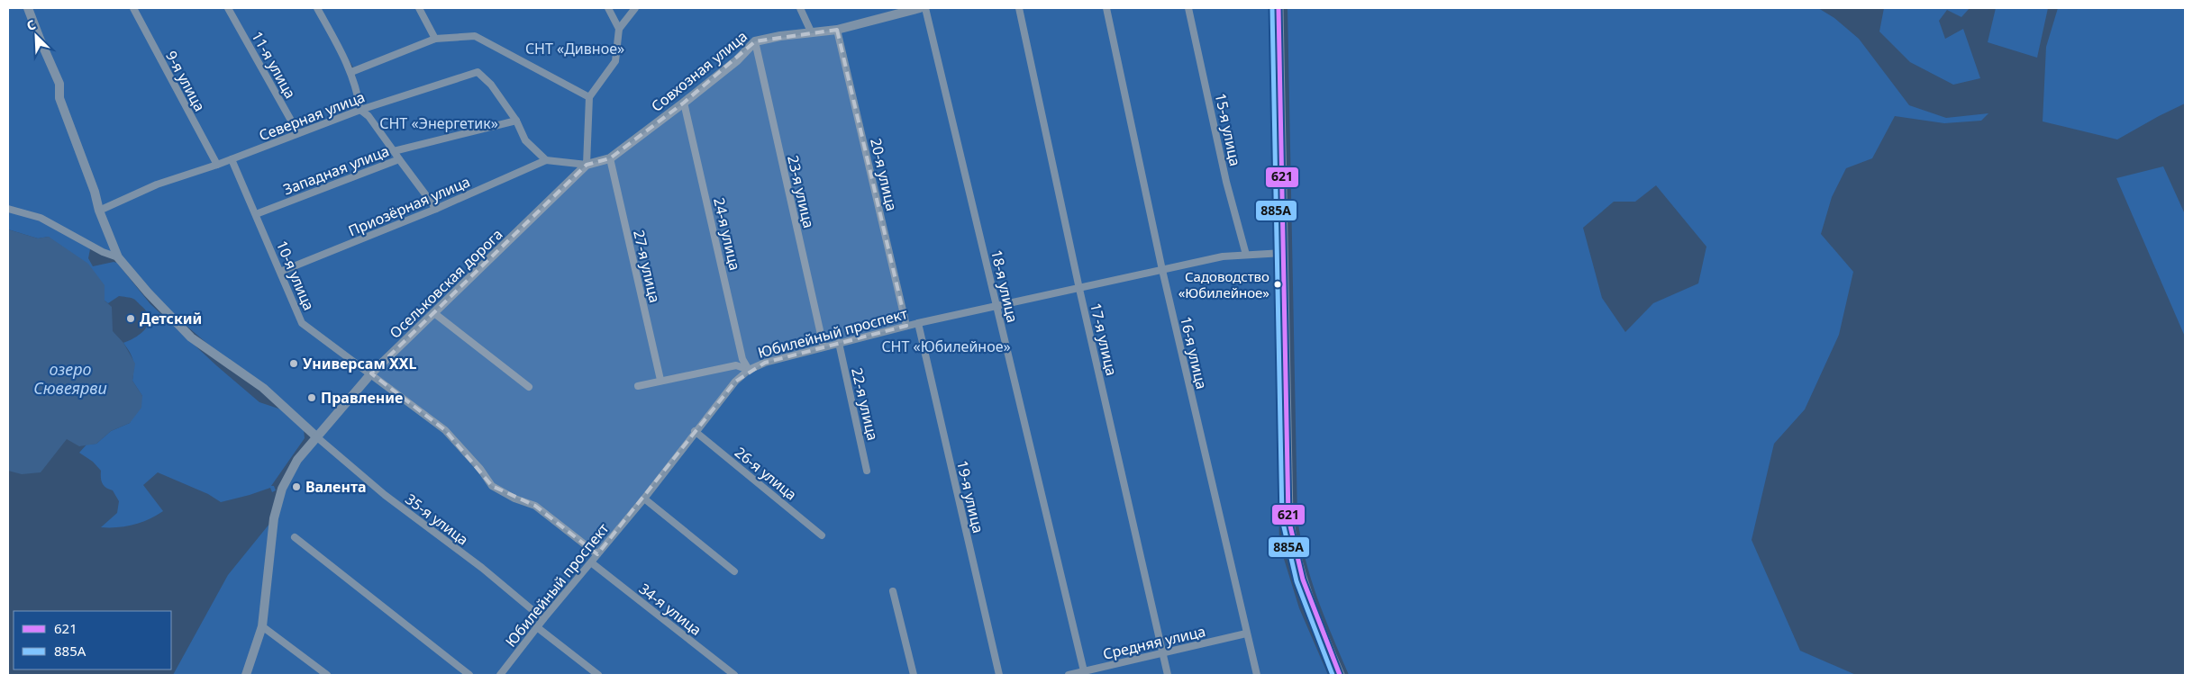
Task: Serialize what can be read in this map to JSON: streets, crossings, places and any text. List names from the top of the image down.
{
  "streets": {
    "street": [
      "11-я улица",
      "Совхозная улица",
      "9-я улица",
      "Северная улица",
      "15-я улица",
      "Западная улица",
      "20-я улица",
      "23-я улица",
      "Приозёрная улица",
      "24-я улица",
      "27-я улица",
      "10-я улица",
      "Осельковская дорога",
      "18-я улица",
      "Юбилейный проспект",
      "17-я улица",
      "16-я улица",
      "22-я улица",
      "26-я улица",
      "19-я улица",
      "35-я улица",
      "34-я улица",
      "Средняя улица"
    ]
  },
  "crossings": [
    ["11-я улица", "Северная улица"],
    ["Совхозная улица", "20-я улица"],
    ["Совхозная улица", "23-я улица"],
    ["Совхозная улица", "24-я улица"],
    ["Совхозная улица", "27-я улица"],
    ["Совхозная улица", "Осельковская дорога"],
    ["9-я улица", "Северная улица"],
    ["Северная улица", "Западная улица"],
    ["Северная улица", "10-я улица"],
    ["15-я улица", "Юбилейный проспект"],
    ["Западная улица", "10-я улица"],
    ["20-я улица", "Юбилейный проспект"],
    ["23-я улица", "Юбилейный проспект"],
    ["Приозёрная улица", "10-я улица"],
    ["24-я улица", "Юбилейный проспект"],
    ["10-я улица", "Осельковская дорога"],
    ["10-я улица", "Юбилейный проспект"],
    ["Осельковская дорога", "35-я улица"],
    ["18-я улица", "Юбилейный проспект"],
    ["18-я улица", "Средняя улица"],
    ["Юбилейный проспект", "17-я улица"],
    ["Юбилейный проспект", "16-я улица"],
    ["Юбилейный проспект", "22-я улица"],
    ["Юбилейный проспект", "26-я улица"],
    ["Юбилейный проспект", "19-я улица"],
    ["Юбилейный проспект", "35-я улица"],
    ["Юбилейный проспект", "34-я улица"],
    ["17-я улица", "Средняя улица"],
    ["16-я улица", "Средняя улица"]
  ],
  "water": ["озеро Сювеярви"],
  "parks": ["СНТ «Дивное»", "СНТ «Энергетик»", "СНТ «Юбилейное»"],
  "places": [
    "Садоводство «Юбилейное»",
    "Детский",
    "Универсам XXL",
    "Правление",
    "Валента"
  ],
  "lines": ["transit line 621", "transit line 885А"],
  "legend": ["621", "885А"],
  "north": "top left"
}
